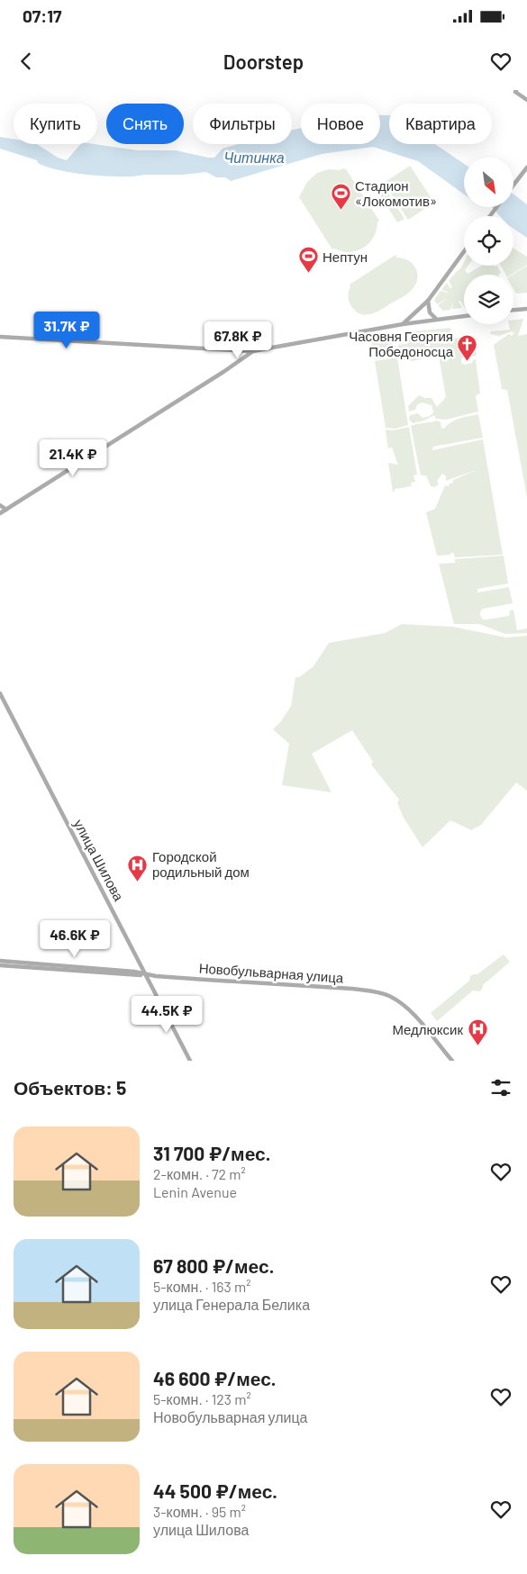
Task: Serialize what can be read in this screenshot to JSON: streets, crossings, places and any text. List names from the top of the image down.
{
  "streets": {
    "main road": ["улица Шилова", "Новобульварная улица"]
  },
  "crossings": [
    ["улица Шилова", "Новобульварная улица"]
  ],
  "water": ["Читинка"],
  "places": {
    "sports": ["Стадион «Локомотив»", "Нептун"],
    "church": ["Часовня Георгия Победоносца"],
    "hospital": ["Городской родильный дом", "Медлюксик"]
  },
  "north": "bottom right",
  "page": {
    "status": "07:17",
    "header": "Doorstep",
    "chip": [
      "Купить",
      "Снять",
      "Фильтры",
      "Новое",
      "Квартира"
    ],
    "price": [
      "31.7K ₽",
      "67.8K ₽",
      "21.4K ₽",
      "46.6K ₽",
      "44.5K ₽"
    ],
    "heading": "Объектов: 5",
    "list": [
      {
        "name": "31 700 ₽/мес.",
        "note": "2-комн. · 72 m² · Lenin Avenue"
      },
      {
        "name": "67 800 ₽/мес.",
        "note": "5-комн. · 163 m² · улица Генерала Белика"
      },
      {
        "name": "46 600 ₽/мес.",
        "note": "5-комн. · 123 m² · Новобульварная улица"
      },
      {
        "name": "44 500 ₽/мес.",
        "note": "3-комн. · 95 m² · улица Шилова"
      }
    ]
  }
}
